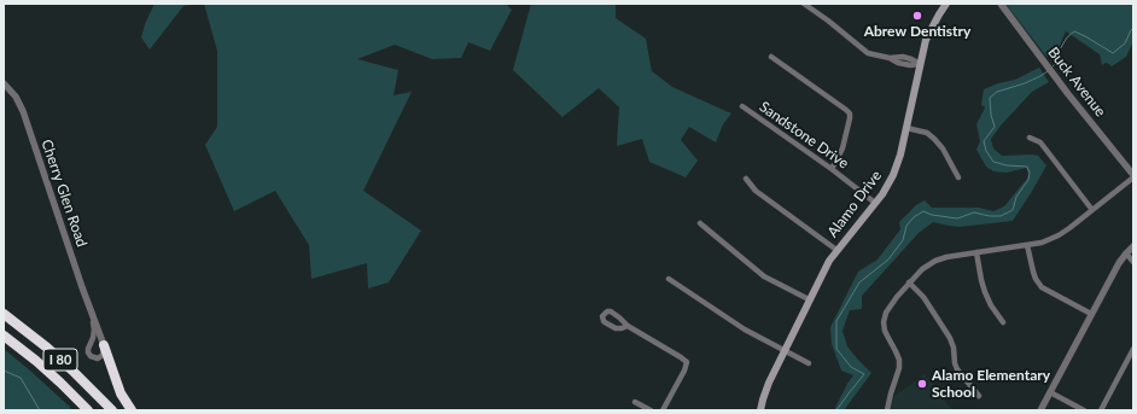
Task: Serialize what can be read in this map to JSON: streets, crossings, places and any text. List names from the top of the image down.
{
  "streets": {
    "highway": ["I 80"],
    "main road": ["Alamo Drive"],
    "street": ["Buck Avenue", "Sandstone Drive", "Cherry Glen Road"]
  },
  "crossings": [
    ["Sandstone Drive", "Alamo Drive"]
  ],
  "places": ["Abrew Dentistry", "Alamo Elementary School"]
}
